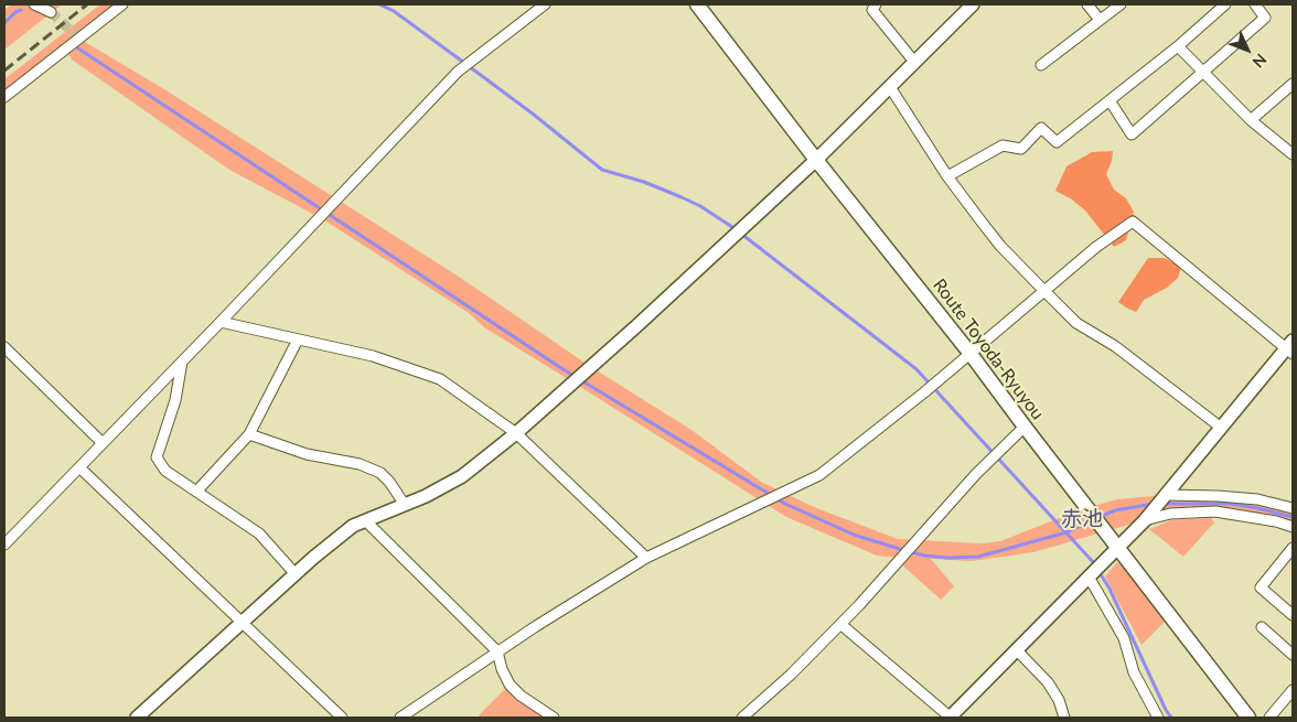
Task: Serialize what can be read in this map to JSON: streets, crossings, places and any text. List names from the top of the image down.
{
  "streets": {
    "main road": ["Route Toyoda-Ryuyou"]
  },
  "districts": ["赤池"],
  "north": "bottom right"
}
